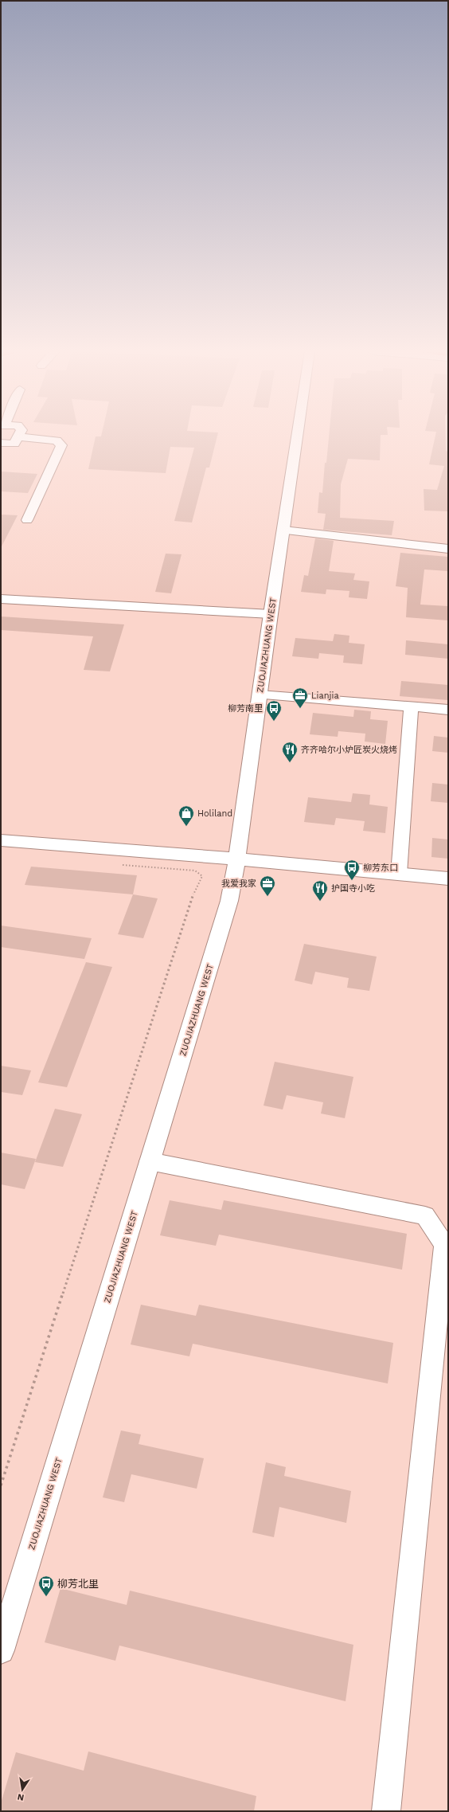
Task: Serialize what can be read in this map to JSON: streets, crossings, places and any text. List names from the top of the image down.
{
  "streets": {
    "street": ["ZUOJIAZHUANG WEST"]
  },
  "places": {
    "office": ["Lianjia", "我爱我家"],
    "bus stop": ["柳芳南里", "柳芳东口", "柳芳北里"],
    "restaurant": ["齐齐哈尔小炉匠炭火烧烤", "护国寺小吃"],
    "shop": ["Holiland"]
  },
  "north": "bottom"
}
